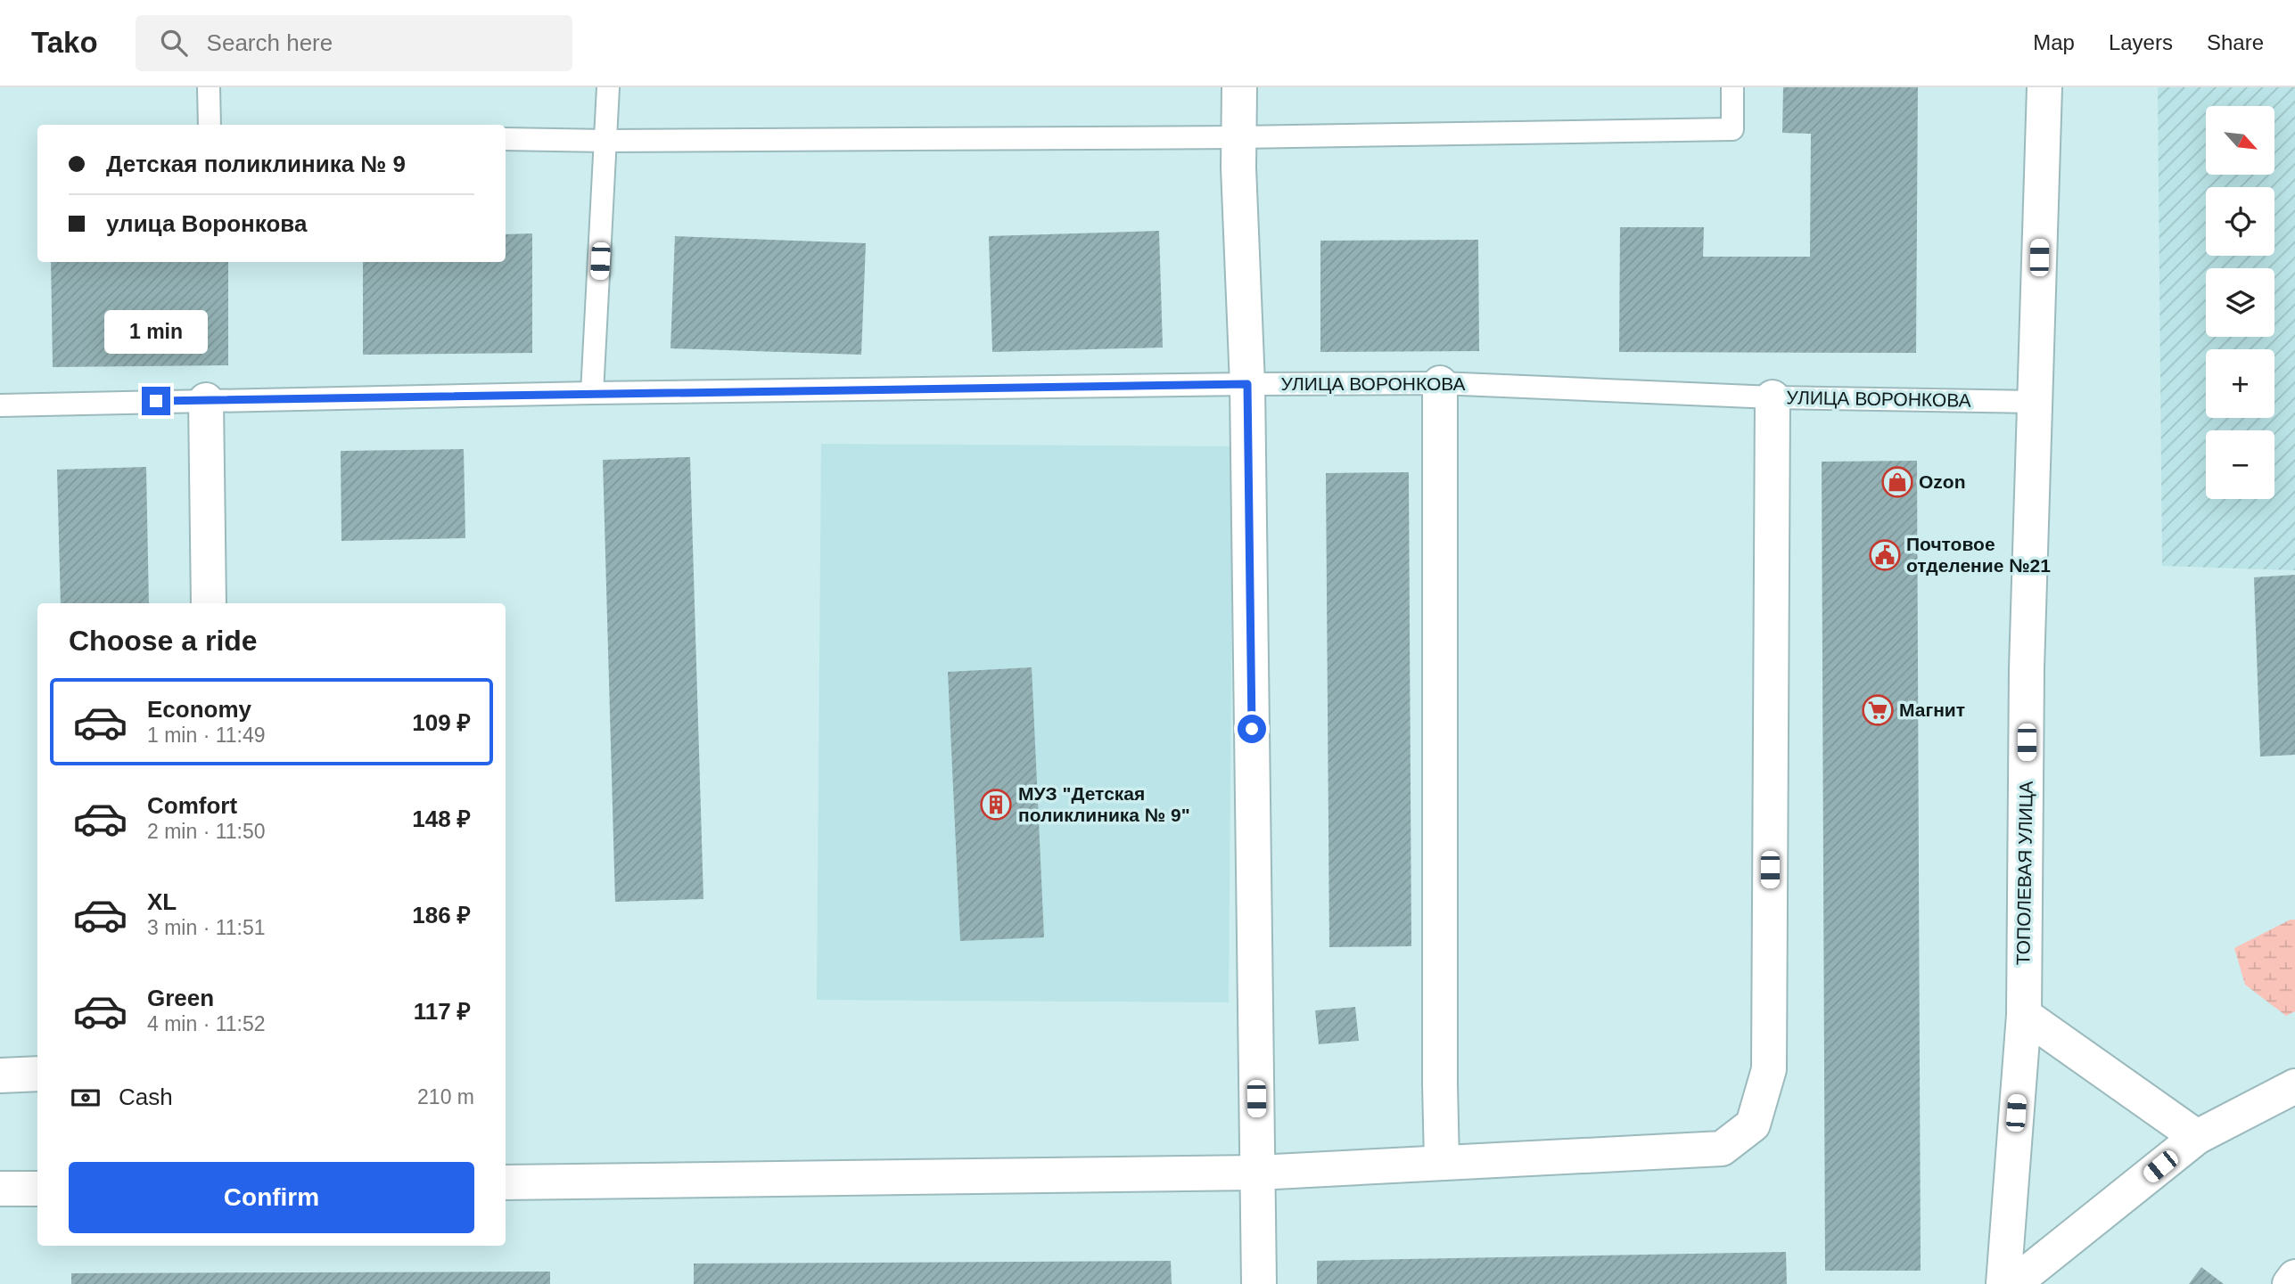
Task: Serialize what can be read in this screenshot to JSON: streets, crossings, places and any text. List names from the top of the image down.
{
  "streets": {
    "street": ["ТОПОЛЕВАЯ УЛИЦА"],
    "lane": ["УЛИЦА ВОРОНКОВА"]
  },
  "crossings": [
    ["УЛИЦА ВОРОНКОВА", "ТОПОЛЕВАЯ УЛИЦА"]
  ],
  "places": {
    "shop": ["Ozon"],
    "public building": ["Почтовое отделение №21"],
    "supermarket": ["Магнит"],
    "building": ["МУЗ \"Детская поликлиника № 9\""]
  },
  "north": "bottom right",
  "page": {
    "header": "Tako",
    "search": "Search here",
    "nav": ["Map", "Layers", "Share"],
    "map_buttons": ["+", "−"],
    "banner": ["Детская поликлиника № 9", "улица Воронкова"],
    "bubble": "1 min",
    "heading": "Choose a ride",
    "list": [
      {
        "name": "Economy",
        "note": "1 min · 11:49",
        "value": "109 ₽"
      },
      {
        "name": "Comfort",
        "note": "2 min · 11:50",
        "value": "148 ₽"
      },
      {
        "name": "XL",
        "note": "3 min · 11:51",
        "value": "186 ₽"
      },
      {
        "name": "Green",
        "note": "4 min · 11:52",
        "value": "117 ₽"
      }
    ],
    "pay": ["Cash", "210 m"],
    "buttons": "Confirm"
  }
}
